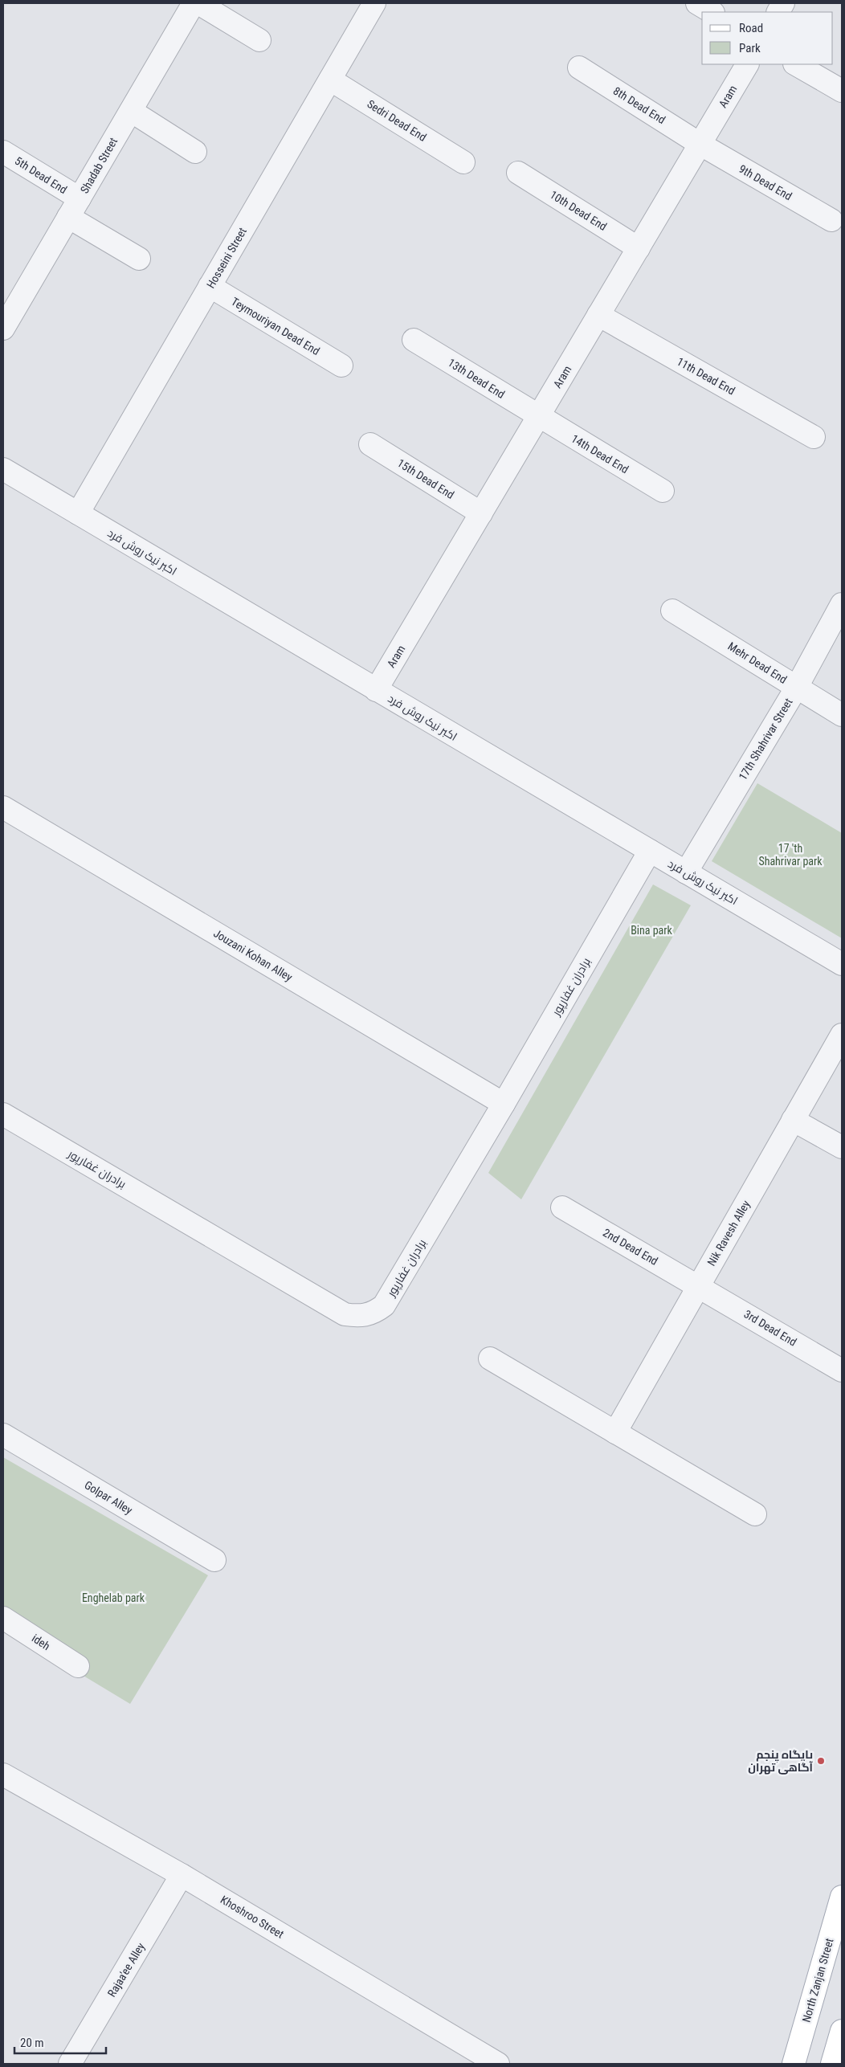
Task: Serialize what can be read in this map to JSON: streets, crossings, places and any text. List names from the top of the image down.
{
  "streets": {
    "main road": ["North Zanjan Street"],
    "street": [
      "Aram",
      "8th Dead End",
      "Sedri Dead End",
      "Shadab Street",
      "5th Dead End",
      "9th Dead End",
      "10th Dead End",
      "Hosseini Street",
      "Teymouriyan Dead End",
      "11th Dead End",
      "13th Dead End",
      "14th Dead End",
      "15th Dead End",
      "اکبر نیک روش فرد",
      "Mehr Dead End",
      "17th Shahrivar Street",
      "Jouzani Kohan Alley",
      "برادران غفارپور",
      "Nik Ravesh Alley",
      "2nd Dead End",
      "3rd Dead End",
      "Golpar Alley",
      "ideh",
      "Khoshroo Street",
      "Rajaa'ee Alley"
    ]
  },
  "crossings": [
    ["Aram", "8th Dead End"],
    ["Aram", "9th Dead End"],
    ["Aram", "10th Dead End"],
    ["Aram", "11th Dead End"],
    ["Aram", "13th Dead End"],
    ["Aram", "14th Dead End"],
    ["Aram", "15th Dead End"],
    ["Aram", "اکبر نیک روش فرد"],
    ["8th Dead End", "9th Dead End"],
    ["Sedri Dead End", "Hosseini Street"],
    ["Shadab Street", "5th Dead End"],
    ["Hosseini Street", "Teymouriyan Dead End"],
    ["Hosseini Street", "اکبر نیک روش فرد"],
    ["13th Dead End", "14th Dead End"],
    ["اکبر نیک روش فرد", "17th Shahrivar Street"],
    ["اکبر نیک روش فرد", "برادران غفارپور"],
    ["Mehr Dead End", "17th Shahrivar Street"],
    ["Jouzani Kohan Alley", "برادران غفارپور"],
    ["Nik Ravesh Alley", "2nd Dead End"],
    ["Nik Ravesh Alley", "3rd Dead End"],
    ["2nd Dead End", "3rd Dead End"],
    ["Khoshroo Street", "Rajaa'ee Alley"]
  ],
  "parks": ["17 'th Shahrivar park", "Bina park", "Enghelab park"],
  "places": ["پایگاه پنجم آگاهی تهران"],
  "legend": ["Road", "Park"],
  "scale_bar": "20 m"
}
